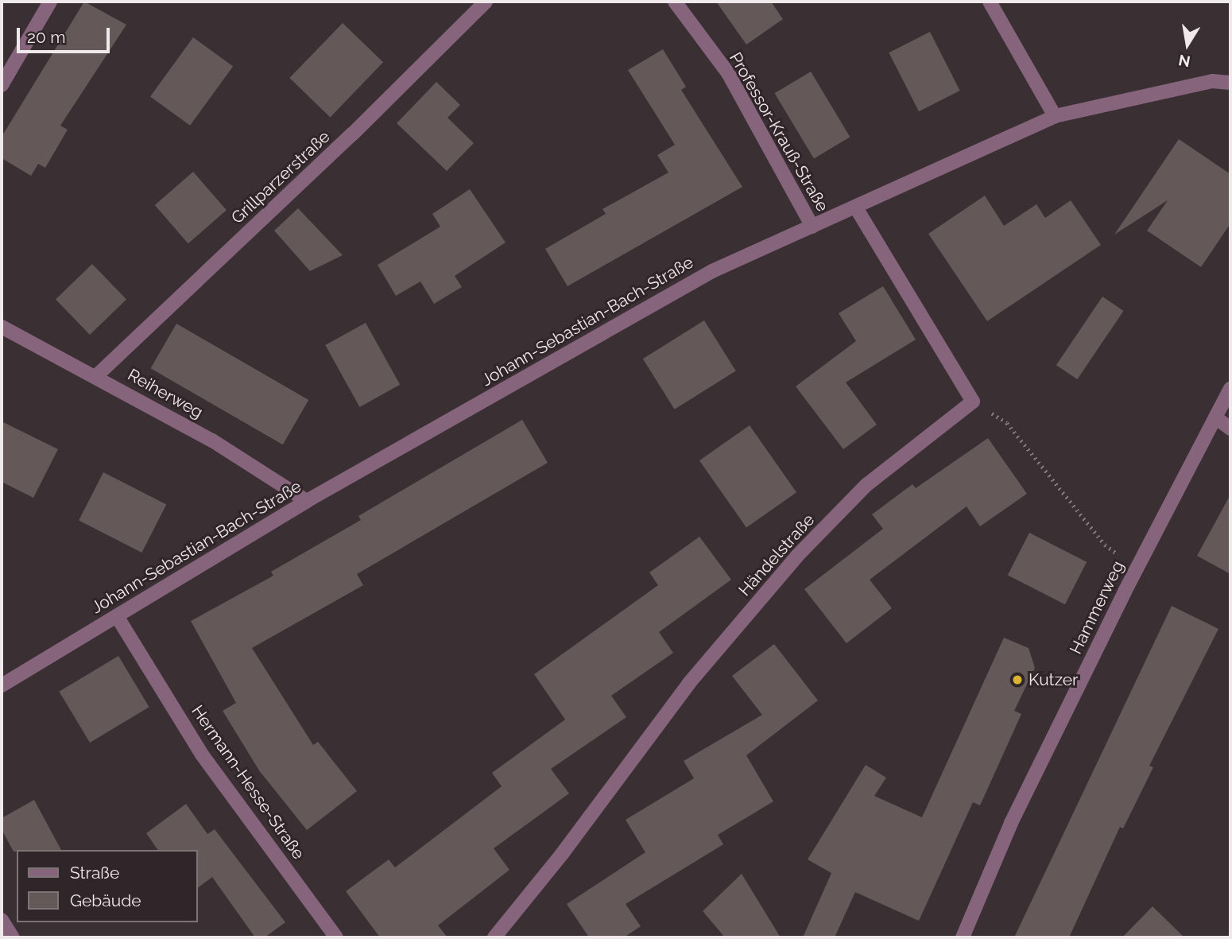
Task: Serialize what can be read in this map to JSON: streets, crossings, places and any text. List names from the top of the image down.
{
  "streets": {
    "street": [
      "Professor-Krauß-Straße",
      "Grillparzerstraße",
      "Johann-Sebastian-Bach-Straße",
      "Reiherweg",
      "Händelstraße",
      "Hammerweg",
      "Hermann-Hesse-Straße"
    ]
  },
  "crossings": [
    ["Professor-Krauß-Straße", "Johann-Sebastian-Bach-Straße"],
    ["Grillparzerstraße", "Reiherweg"],
    ["Johann-Sebastian-Bach-Straße", "Reiherweg"],
    ["Johann-Sebastian-Bach-Straße", "Hermann-Hesse-Straße"]
  ],
  "places": ["Kutzer"],
  "legend": ["Straße", "Gebäude"],
  "scale_bar": "20 m",
  "north": "bottom"
}
